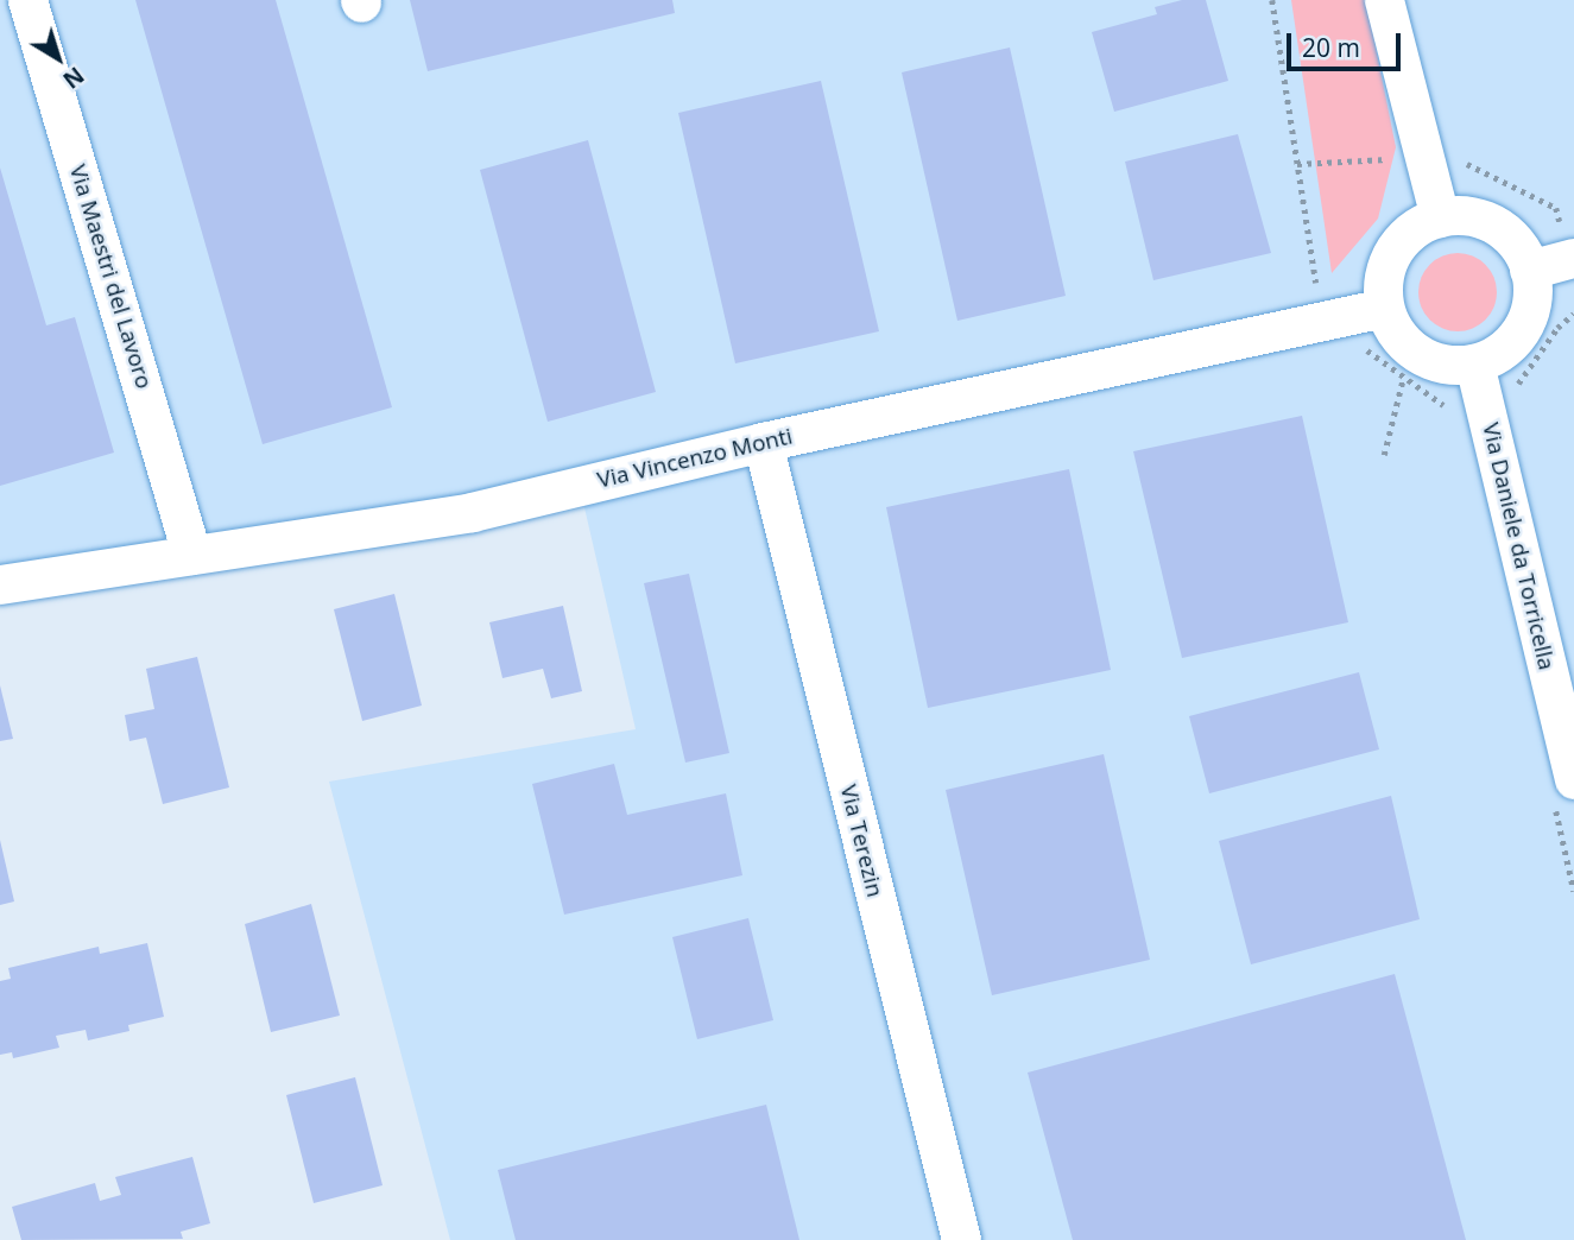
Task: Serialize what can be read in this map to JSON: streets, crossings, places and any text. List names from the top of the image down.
{
  "streets": {
    "street": [
      "Via Maestri del Lavoro",
      "Via Vincenzo Monti",
      "Via Daniele da Torricella",
      "Via Terezin"
    ]
  },
  "crossings": [
    ["Via Maestri del Lavoro", "Via Vincenzo Monti"],
    ["Via Vincenzo Monti", "Via Daniele da Torricella"],
    ["Via Vincenzo Monti", "Via Terezin"]
  ],
  "scale_bar": "20 m",
  "north": "bottom right"
}
